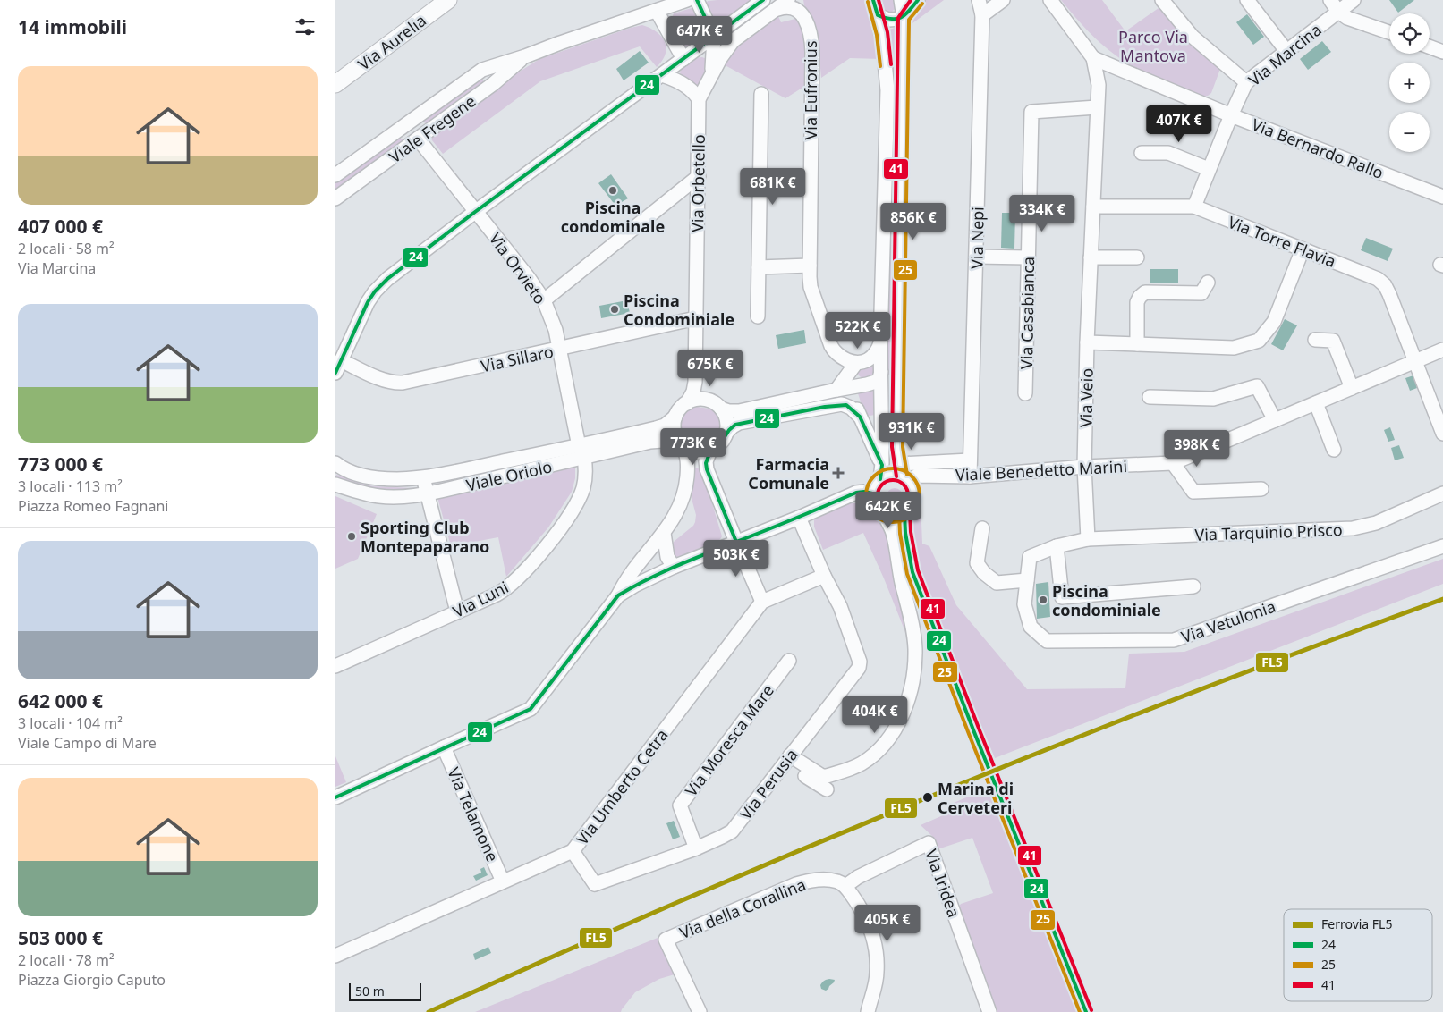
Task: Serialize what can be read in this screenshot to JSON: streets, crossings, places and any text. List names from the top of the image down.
{
  "streets": {
    "main road": ["Via Aurelia"],
    "street": [
      "Via Marcina",
      "Via Eufronius",
      "Viale Fregene",
      "Via Bernardo Rallo",
      "Via Orbetello",
      "Via Nepi",
      "Via Torre Flavia",
      "Via Orvieto",
      "Via Casabianca",
      "Via Sillaro",
      "Via Veio",
      "Viale Benedetto Marini",
      "Viale Oriolo",
      "Via Tarquinio Prisco",
      "Via Luni",
      "Via Vetulonia",
      "Via Moresca Mare",
      "Via Perusia",
      "Via Umberto Cetra",
      "Via Telamone",
      "Via Iridea",
      "Via della Corallina"
    ]
  },
  "crossings": [
    ["Via Marcina", "Via Bernardo Rallo"],
    ["Via Marcina", "Via Torre Flavia"],
    ["Via Eufronius", "Via Orbetello"],
    ["Viale Fregene", "Via Orvieto"],
    ["Via Bernardo Rallo", "Via Veio"],
    ["Via Orbetello", "Via Sillaro"],
    ["Via Orbetello", "Viale Oriolo"],
    ["Via Nepi", "Viale Benedetto Marini"],
    ["Via Torre Flavia", "Via Veio"],
    ["Via Torre Flavia", "Viale Benedetto Marini"],
    ["Via Orvieto", "Via Sillaro"],
    ["Via Orvieto", "Viale Oriolo"],
    ["Via Orvieto", "Via Luni"],
    ["Via Casabianca", "Via Veio"],
    ["Via Veio", "Viale Benedetto Marini"],
    ["Via Veio", "Via Tarquinio Prisco"],
    ["Via Veio", "Via Vetulonia"],
    ["Viale Oriolo", "Via Luni"],
    ["Via Tarquinio Prisco", "Via Vetulonia"],
    ["Via Moresca Mare", "Via Perusia"],
    ["Via Perusia", "Via Umberto Cetra"],
    ["Via Umberto Cetra", "Via Telamone"],
    ["Via Iridea", "Via della Corallina"]
  ],
  "parks": ["Parco Via Mantova"],
  "places": {
    "other": [
      "Piscina condominale",
      "Piscina Condominiale",
      "Sporting Club Montepaparano",
      "Piscina condominiale",
      "Marina di Cerveteri"
    ],
    "health": ["Farmacia Comunale"]
  },
  "lines": [
    "transit line 24",
    "transit line 41",
    "transit line 25",
    "rail line FL5"
  ],
  "legend": [
    "Ferrovia FL5",
    "24",
    "25",
    "41"
  ],
  "scale_bar": "50 m",
  "page": {
    "heading": "14 immobili",
    "map_buttons": ["+", "−"],
    "price": [
      "647K €",
      "407K €",
      "681K €",
      "334K €",
      "856K €",
      "522K €",
      "675K €",
      "931K €",
      "773K €",
      "398K €",
      "642K €",
      "503K €",
      "404K €",
      "405K €"
    ],
    "list": [
      {
        "name": "407 000 €",
        "note": "2 locali · 58 m² · Via Marcina"
      },
      {
        "name": "773 000 €",
        "note": "3 locali · 113 m² · Piazza Romeo Fagnani"
      },
      {
        "name": "642 000 €",
        "note": "3 locali · 104 m² · Viale Campo di Mare"
      },
      {
        "name": "503 000 €",
        "note": "2 locali · 78 m² · Piazza Giorgio Caputo"
      }
    ],
    "scale": "50 m"
  }
}
